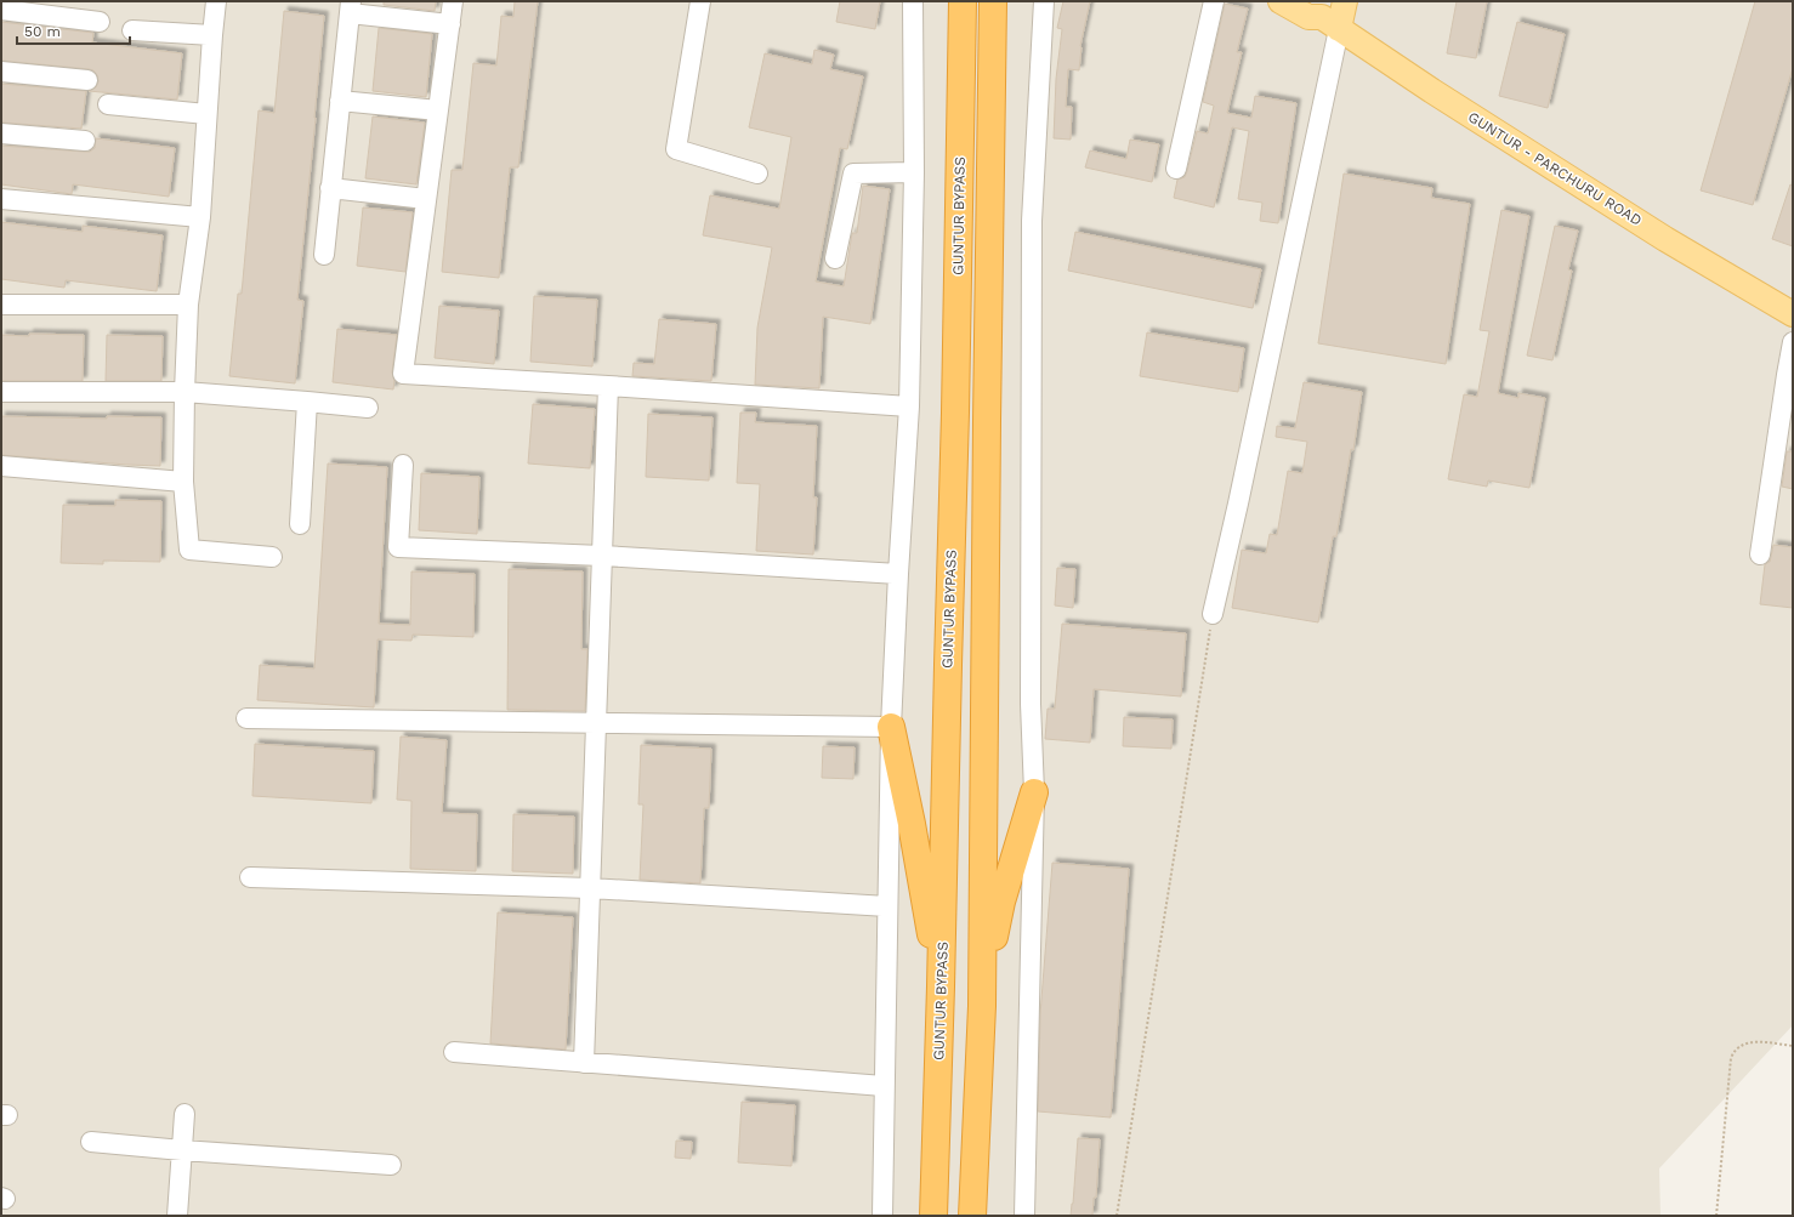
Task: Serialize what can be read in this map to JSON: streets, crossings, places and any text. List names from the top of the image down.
{
  "streets": {
    "highway": ["GUNTUR BYPASS"],
    "main road": ["GUNTUR - PARCHURU ROAD"]
  },
  "scale_bar": "50 m"
}
